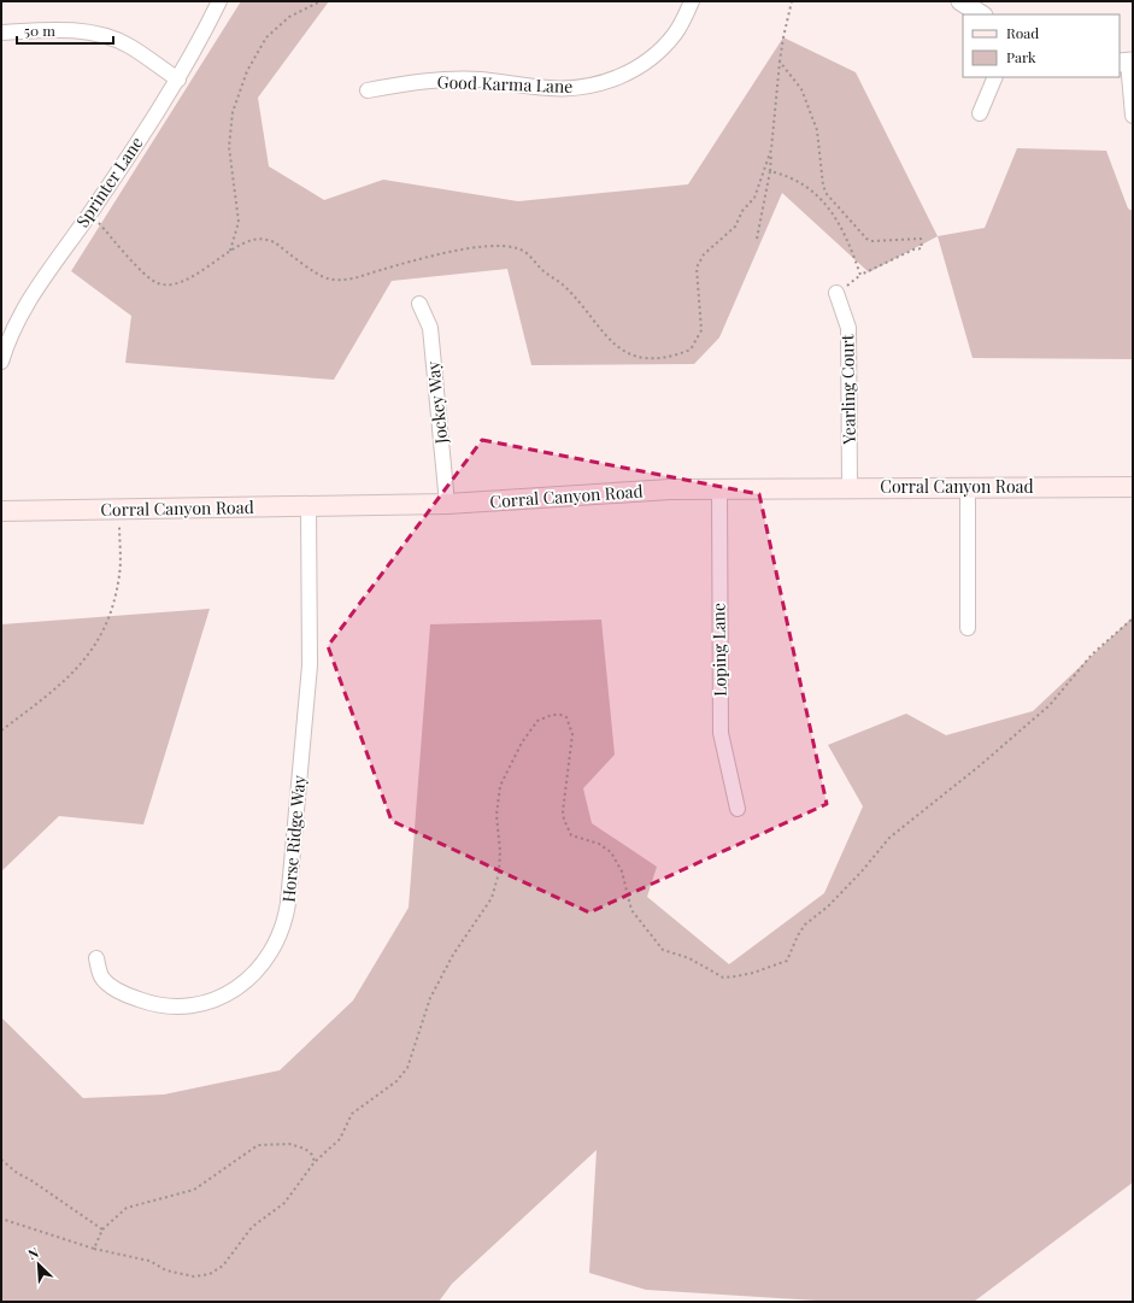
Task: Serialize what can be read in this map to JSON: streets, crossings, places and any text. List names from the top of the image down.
{
  "streets": {
    "main road": ["Corral Canyon Road"],
    "street": [
      "Good Karma Lane",
      "Sprinter Lane",
      "Yearling Court",
      "Jockey Way",
      "Loping Lane",
      "Horse Ridge Way"
    ]
  },
  "crossings": [
    ["Yearling Court", "Corral Canyon Road"],
    ["Jockey Way", "Corral Canyon Road"],
    ["Corral Canyon Road", "Loping Lane"],
    ["Corral Canyon Road", "Horse Ridge Way"]
  ],
  "legend": ["Road", "Park"],
  "scale_bar": "50 m",
  "north": "top left"
}
